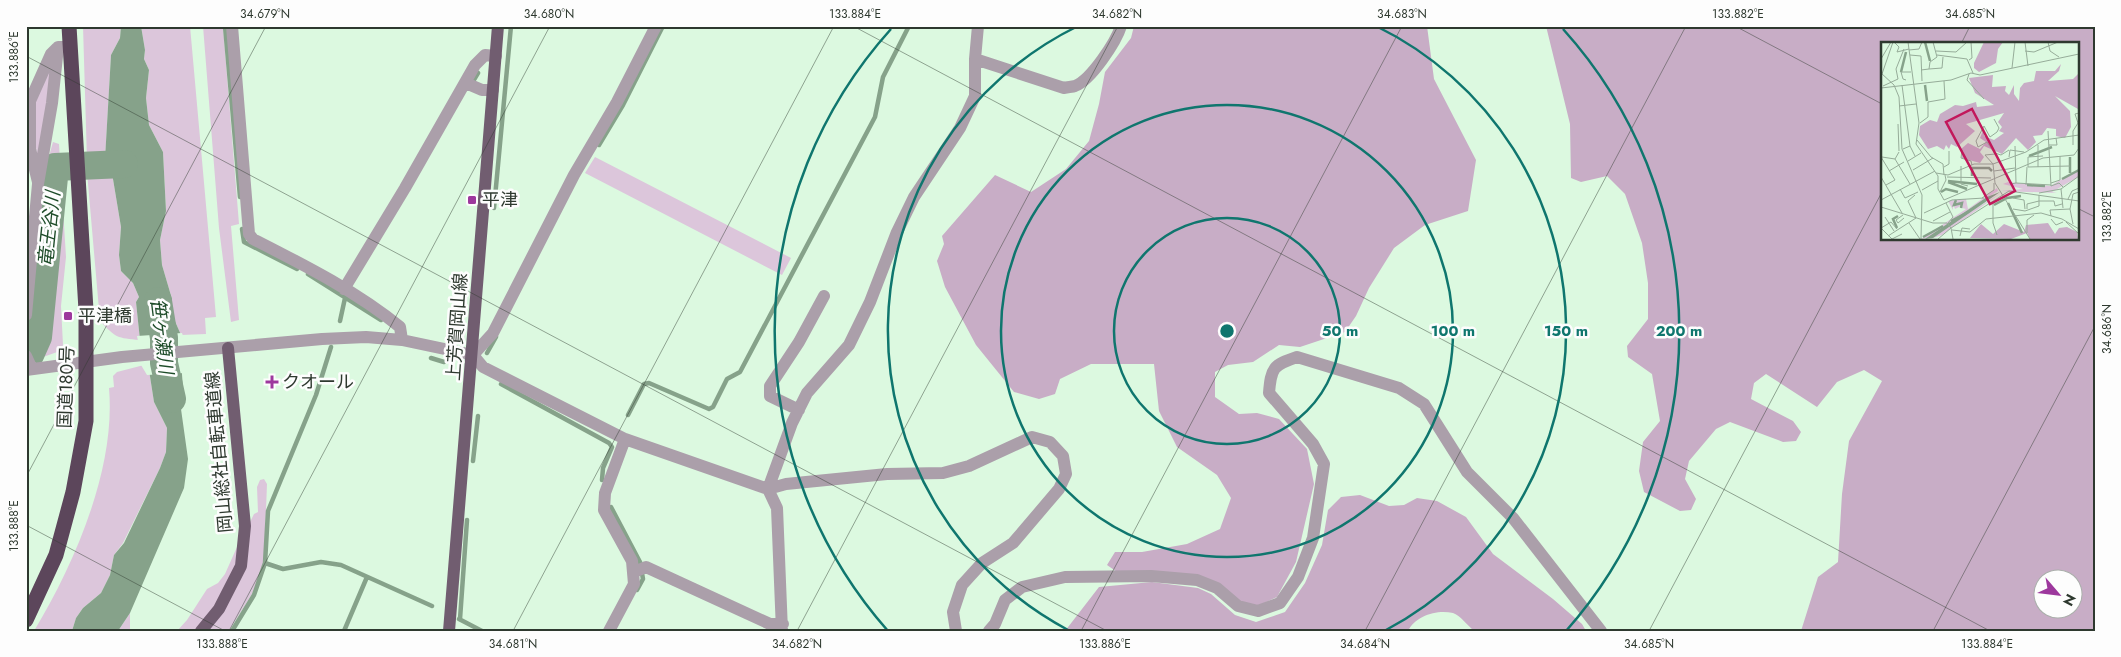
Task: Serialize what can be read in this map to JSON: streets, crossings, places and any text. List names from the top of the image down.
{
  "streets": {
    "highway": ["国道180号"],
    "main road": ["上芳賀岡山線", "岡山総社自転車道線"]
  },
  "water": ["竜王谷川", "笹ヶ瀬川"],
  "places": {
    "transit": ["平津", "平津橋"],
    "health": ["クオール"]
  },
  "north": "bottom right",
  "coordinates": [
    "34.679°N",
    "34.680°N",
    "133.884°E",
    "34.682°N",
    "34.683°N",
    "133.882°E",
    "34.685°N",
    "133.886°E",
    "34.686°N",
    "133.888°E",
    "34.681°N",
    "34.684°N"
  ],
  "rings": [
    "50 m",
    "100 m",
    "150 m",
    "200 m"
  ]
}
